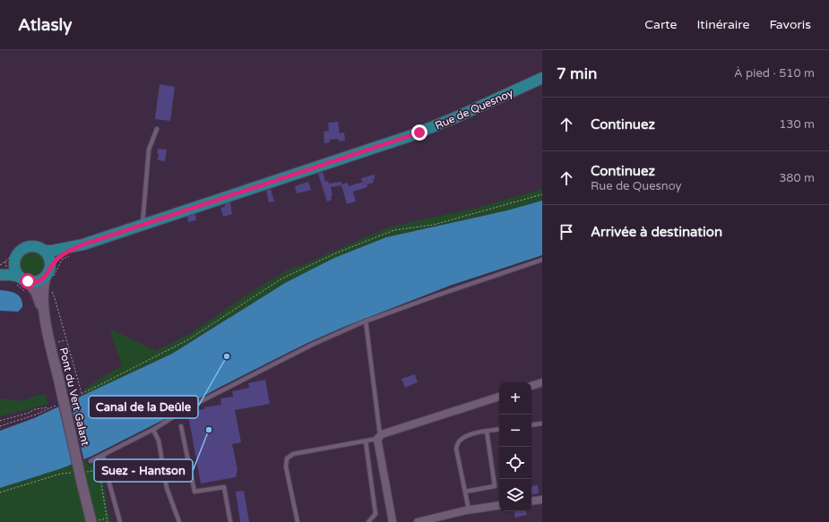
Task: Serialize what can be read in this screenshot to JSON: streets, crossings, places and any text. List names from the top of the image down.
{
  "streets": {
    "main road": ["Rue de Quesnoy", "Pont du Vert Galant"]
  },
  "places": ["Canal de la Deûle", "Suez - Hantson"],
  "page": {
    "header": "Atlasly",
    "nav": ["Carte", "Itinéraire", "Favoris"],
    "heading": ["7 min", "À pied · 510 m"],
    "list": [
      ["Continuez", "130 m"],
      ["Continuez", "Rue de Quesnoy", "380 m"],
      "Arrivée à destination"
    ],
    "map_buttons": ["+", "−"]
  }
}
